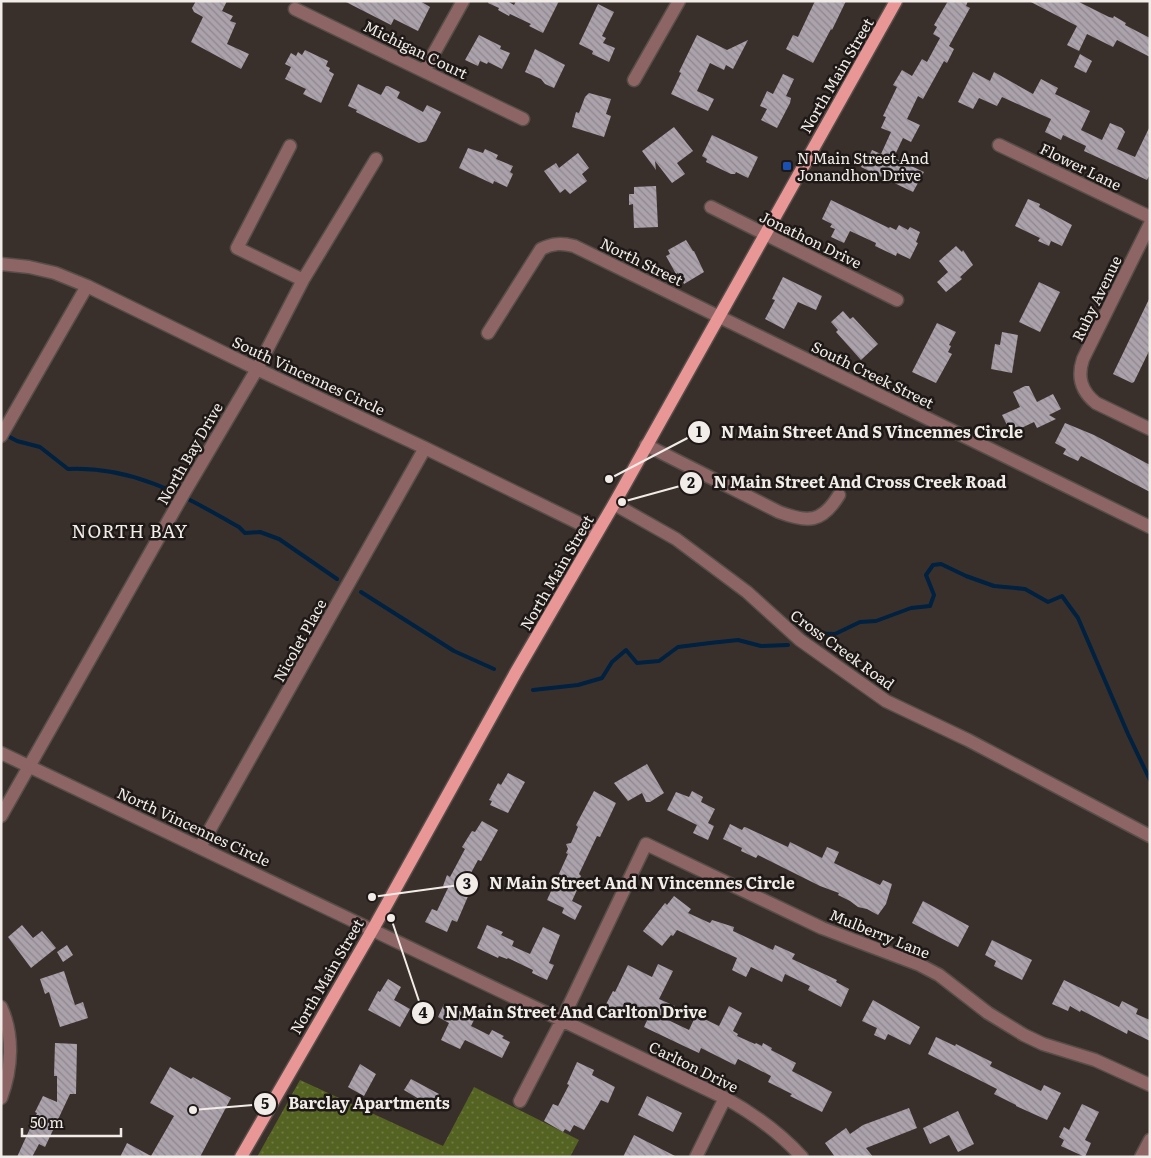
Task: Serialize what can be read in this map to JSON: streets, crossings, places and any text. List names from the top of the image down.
{
  "streets": {
    "main road": ["North Main Street"],
    "street": [
      "Michigan Court",
      "Flower Lane",
      "Jonathon Drive",
      "North Street",
      "Ruby Avenue",
      "South Creek Street",
      "South Vincennes Circle",
      "North Bay Drive",
      "Nicolet Place",
      "Cross Creek Road",
      "North Vincennes Circle",
      "Mulberry Lane",
      "Carlton Drive"
    ]
  },
  "crossings": [
    ["North Main Street", "Jonathon Drive"],
    ["North Main Street", "North Street"],
    ["North Main Street", "South Creek Street"],
    ["North Main Street", "South Vincennes Circle"],
    ["North Main Street", "Cross Creek Road"],
    ["North Main Street", "North Vincennes Circle"],
    ["North Main Street", "Carlton Drive"],
    ["North Street", "South Creek Street"],
    ["South Vincennes Circle", "North Bay Drive"],
    ["South Vincennes Circle", "Nicolet Place"],
    ["North Bay Drive", "North Vincennes Circle"],
    ["Nicolet Place", "North Vincennes Circle"],
    ["North Vincennes Circle", "Carlton Drive"],
    ["Mulberry Lane", "Carlton Drive"]
  ],
  "districts": ["NORTH BAY"],
  "places": {
    "transit": ["N Main Street And Jonandhon Drive"],
    "other": [
      "N Main Street And S Vincennes Circle",
      "N Main Street And Cross Creek Road",
      "N Main Street And N Vincennes Circle",
      "N Main Street And Carlton Drive",
      "Barclay Apartments"
    ]
  },
  "scale_bar": "50 m"
}
